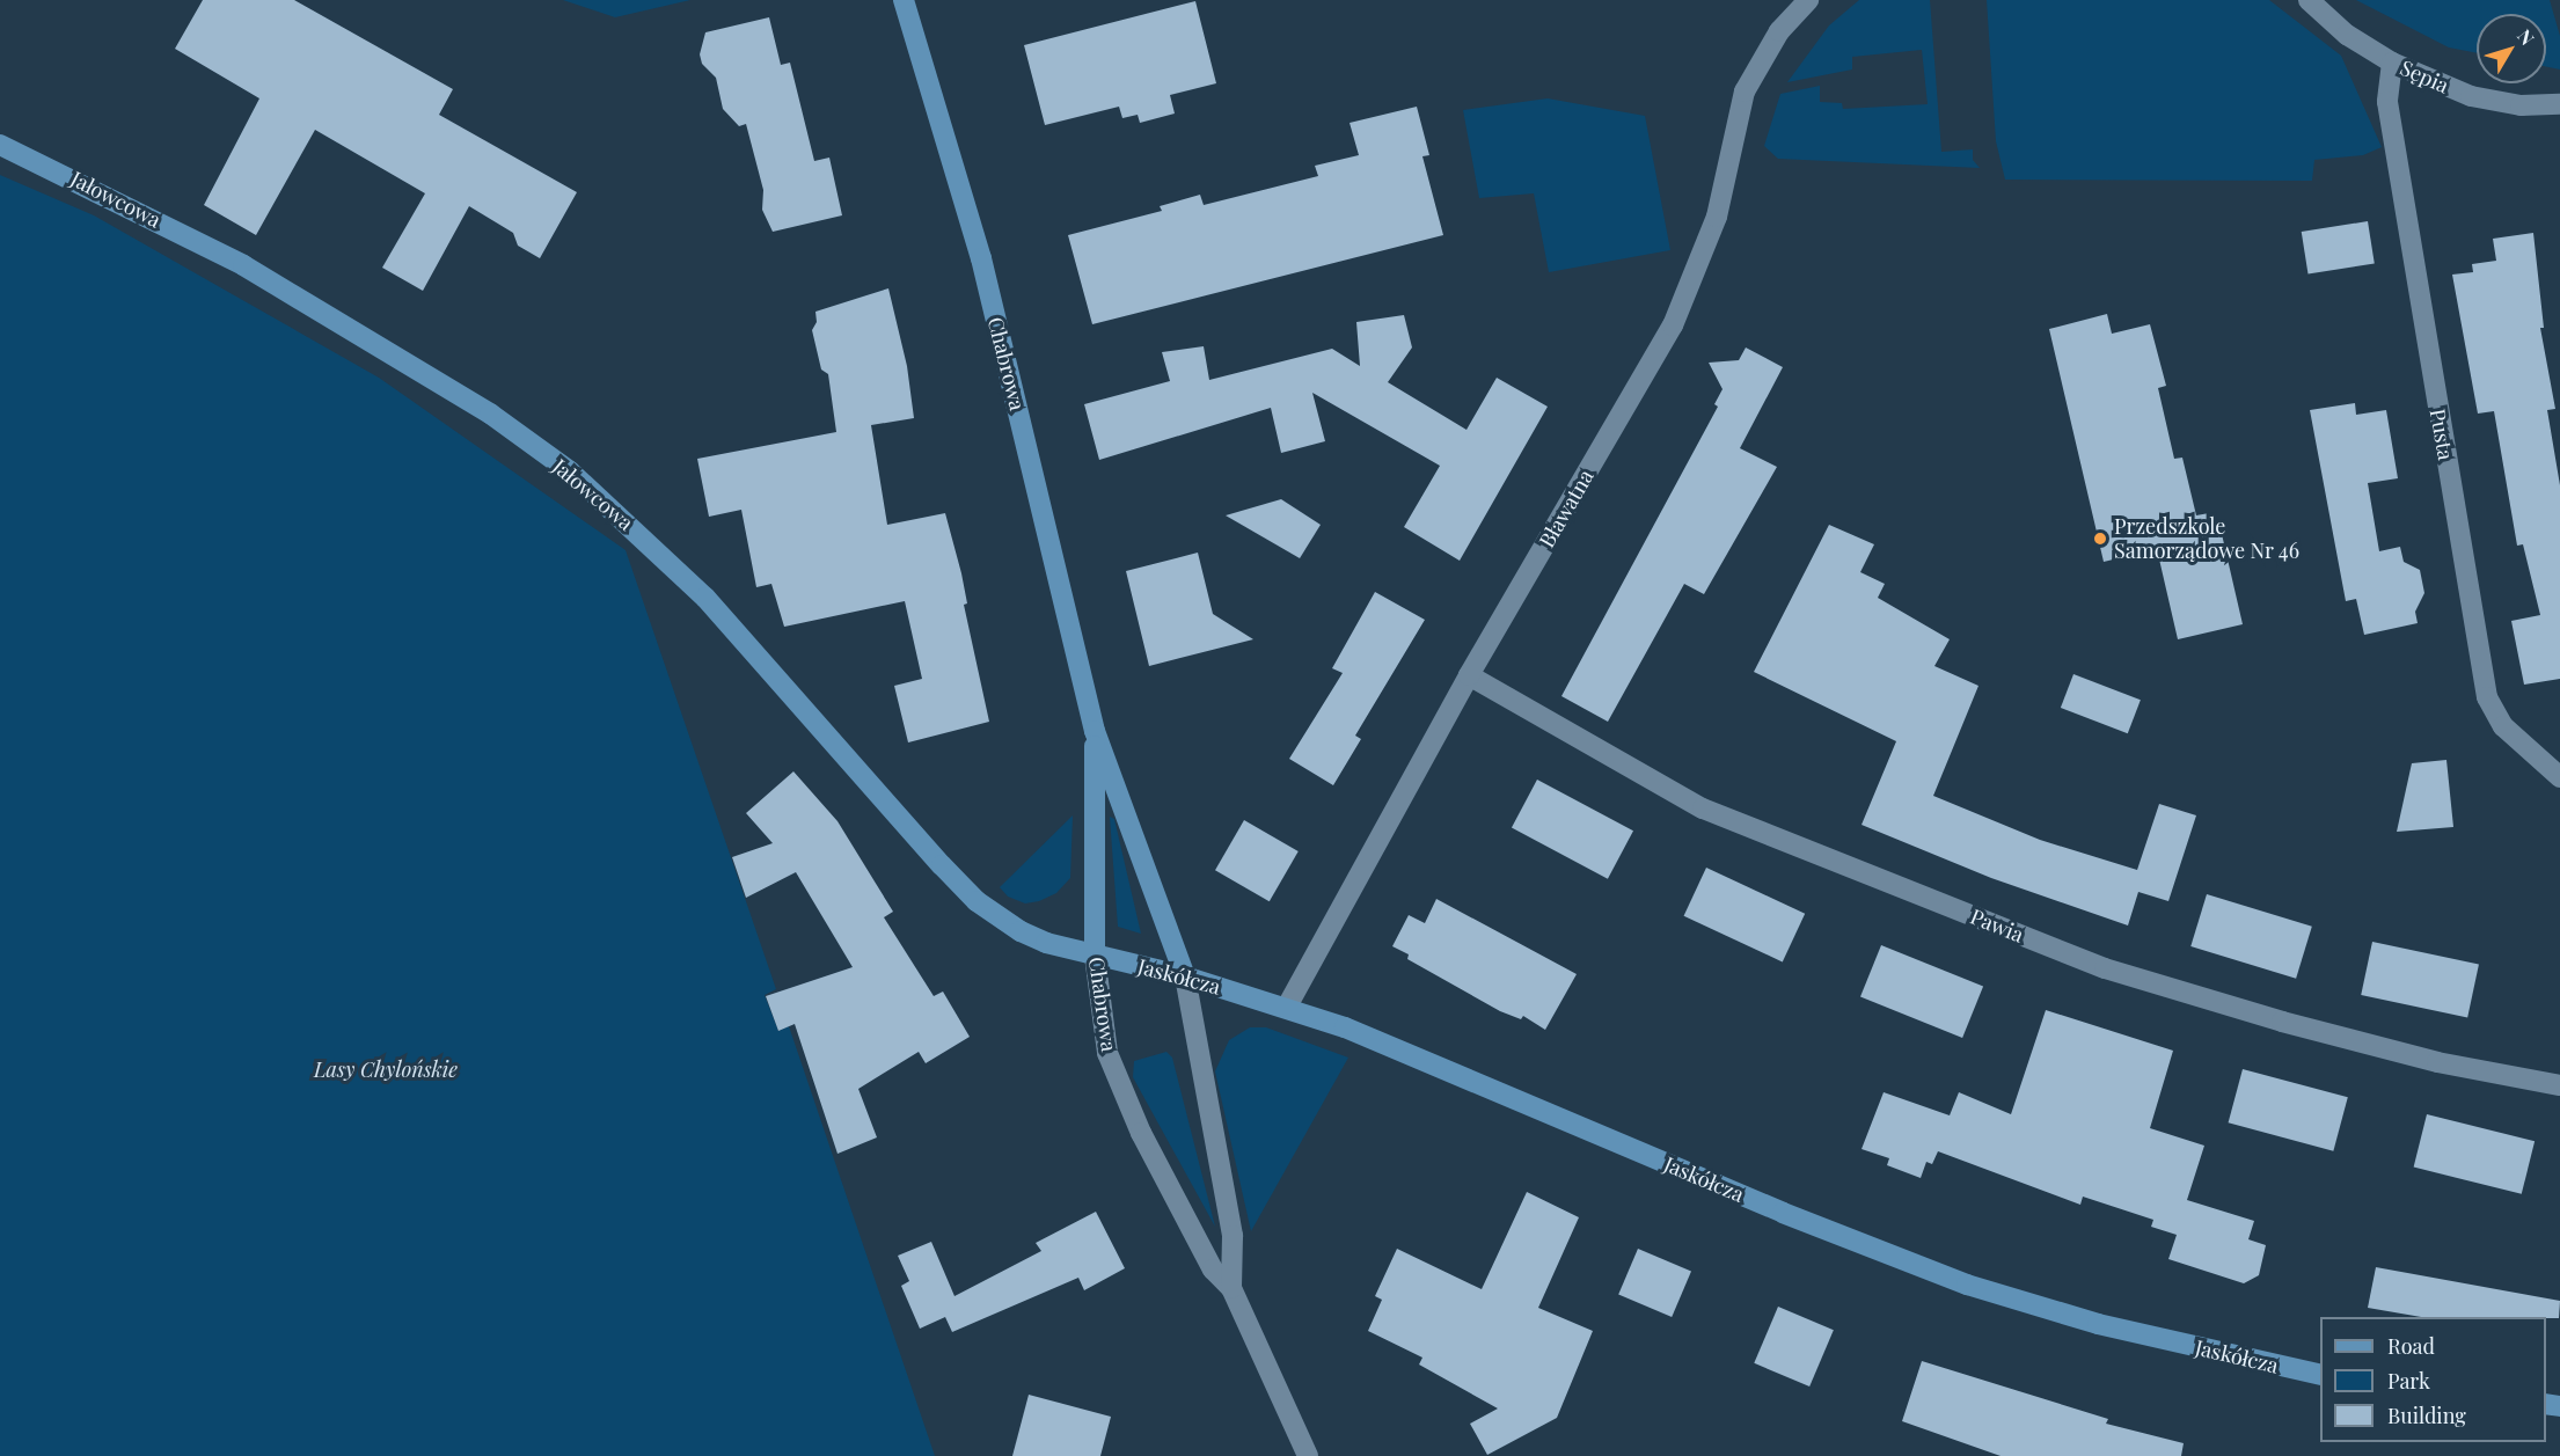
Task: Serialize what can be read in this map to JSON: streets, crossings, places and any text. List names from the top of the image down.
{
  "streets": {
    "street": [
      "Sępia",
      "Jałowcowa",
      "Chabrowa",
      "Pusta",
      "Bławatna",
      "Pawia",
      "Jaskółcza"
    ]
  },
  "crossings": [
    ["Sępia", "Pusta"],
    ["Jałowcowa", "Chabrowa"],
    ["Jałowcowa", "Jaskółcza"],
    ["Chabrowa", "Jaskółcza"],
    ["Bławatna", "Pawia"],
    ["Bławatna", "Jaskółcza"]
  ],
  "parks": ["Lasy Chylońskie"],
  "places": ["Przedszkole Samorządowe Nr 46"],
  "legend": ["Road", "Park", "Building"],
  "north": "top right"
}
